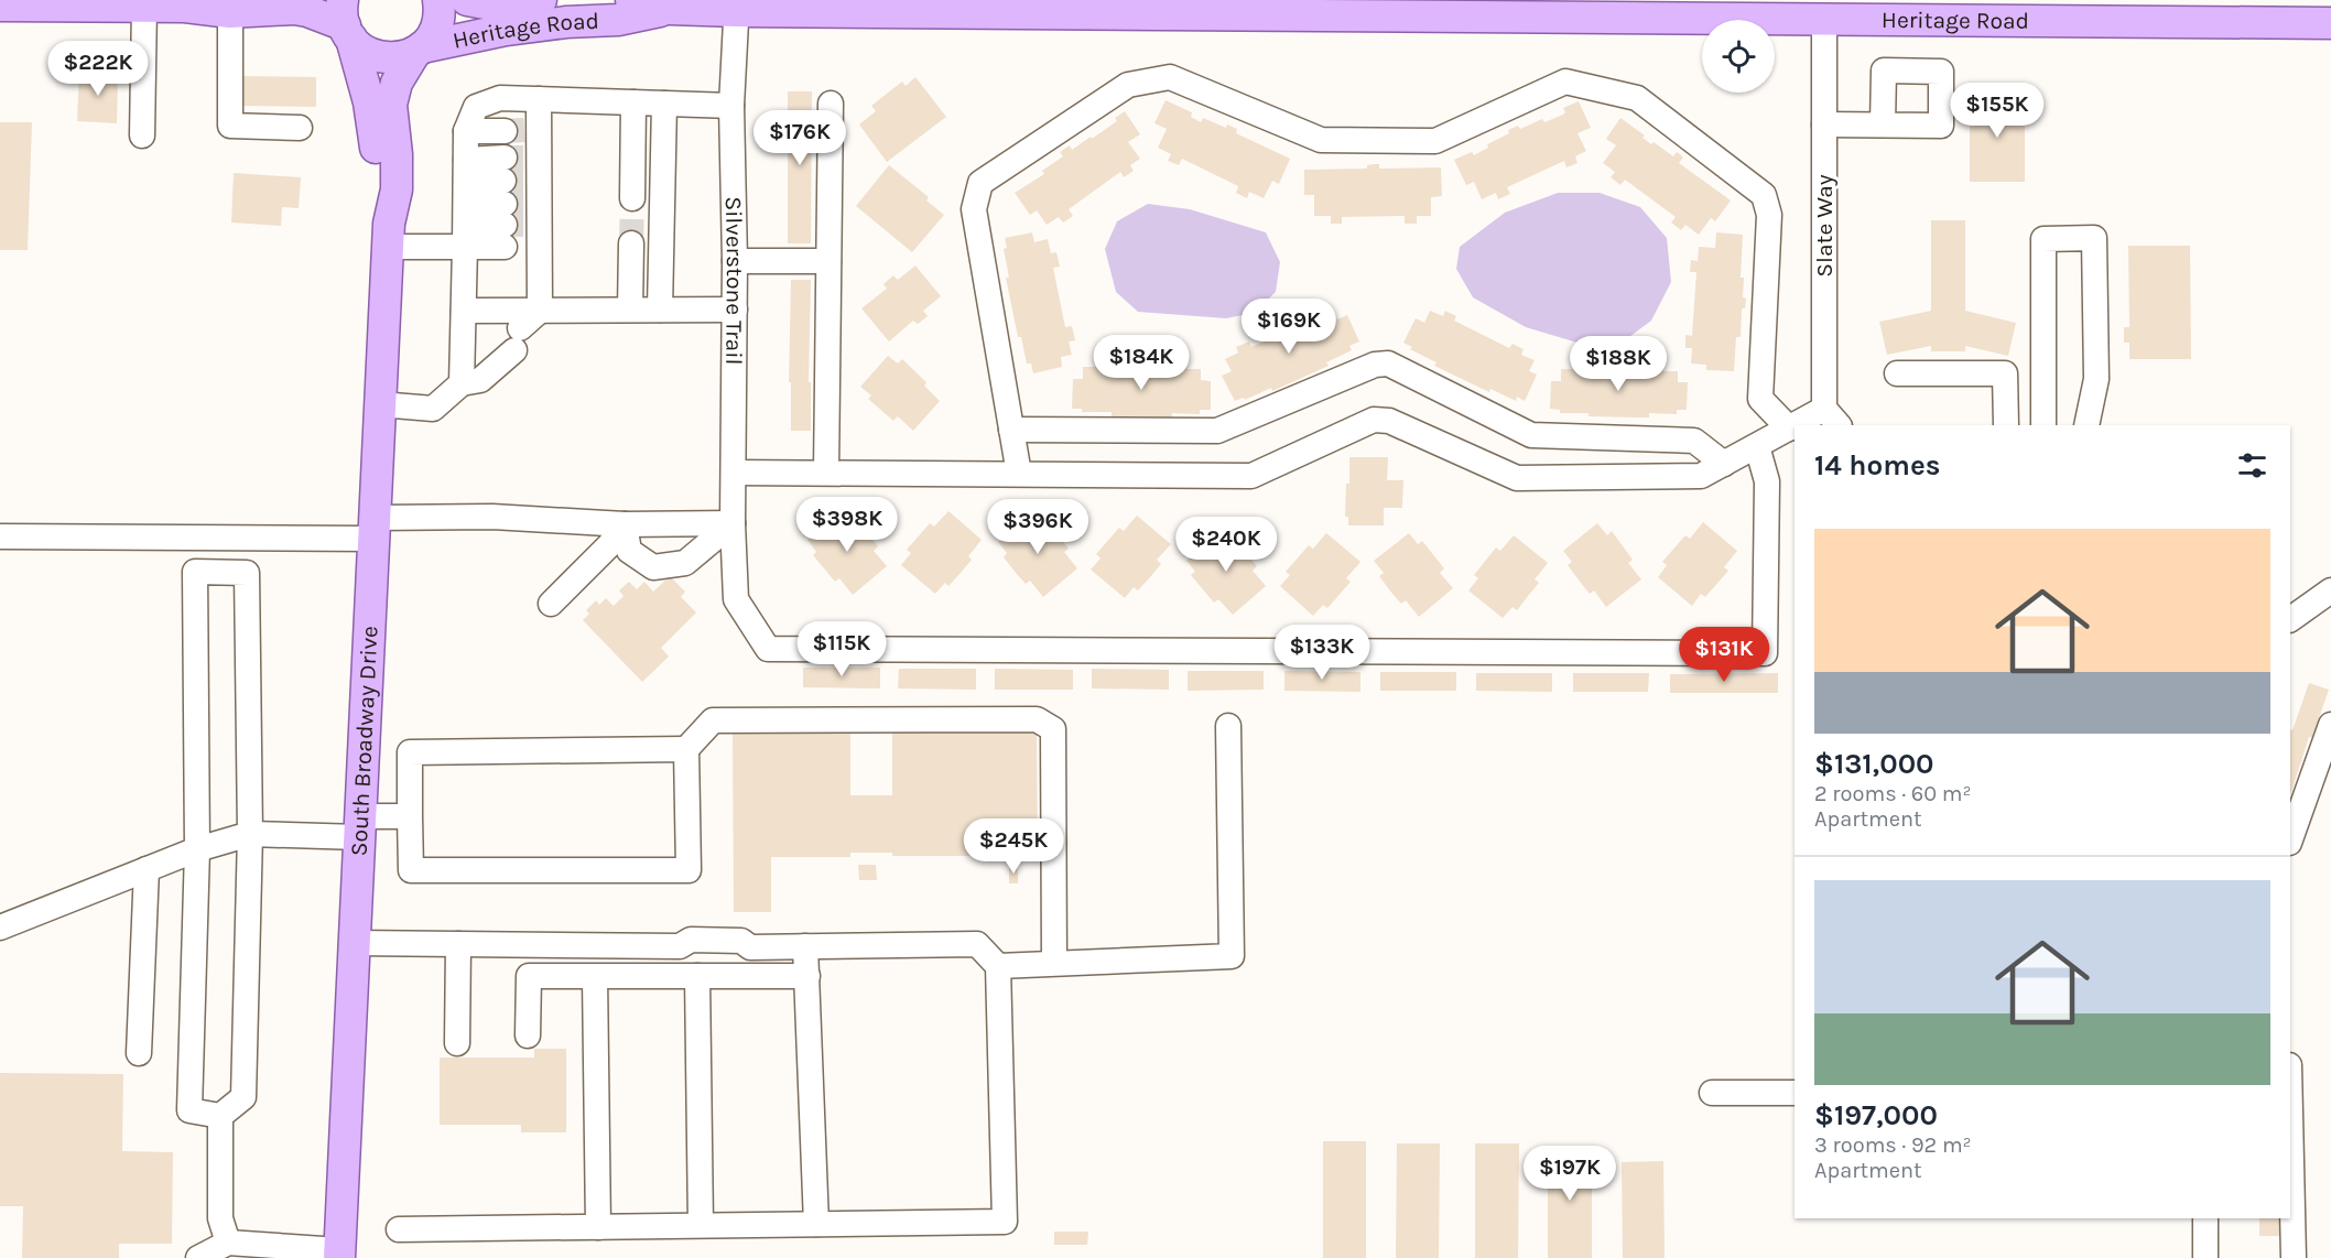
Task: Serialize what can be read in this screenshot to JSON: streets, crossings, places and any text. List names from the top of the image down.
{
  "streets": {
    "main road": ["Heritage Road", "South Broadway Drive"],
    "street": ["Slate Way", "Silverstone Trail"]
  },
  "crossings": [
    ["Heritage Road", "Slate Way"],
    ["Heritage Road", "Silverstone Trail"],
    ["Heritage Road", "South Broadway Drive"]
  ],
  "page": {
    "price": [
      "$222K",
      "$155K",
      "$176K",
      "$169K",
      "$184K",
      "$188K",
      "$398K",
      "$396K",
      "$240K",
      "$115K",
      "$133K",
      "$131K",
      "$245K",
      "$197K"
    ],
    "heading": "14 homes",
    "list": [
      {
        "name": "$131,000",
        "note": "2 rooms · 60 m² · Apartment"
      },
      {
        "name": "$197,000",
        "note": "3 rooms · 92 m² · Apartment"
      }
    ]
  }
}
